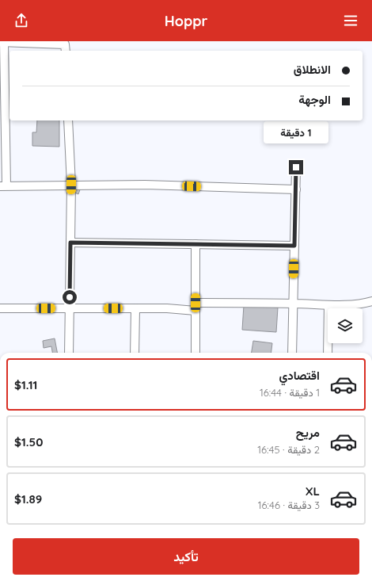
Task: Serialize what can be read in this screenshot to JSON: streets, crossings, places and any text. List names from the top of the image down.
{
  "page": {
    "header": "Hoppr",
    "banner": ["الانطلاق", "الوجهة"],
    "bubble": "1 دقيقة",
    "list": [
      {
        "name": "اقتصادي",
        "note": "1 دقيقة · 16:44",
        "value": "$1.11"
      },
      {
        "name": "مريح",
        "note": "2 دقيقة · 16:45",
        "value": "$1.50"
      },
      {
        "name": "XL",
        "note": "3 دقيقة · 16:46",
        "value": "$1.89"
      }
    ],
    "buttons": "تأكيد"
  }
}
